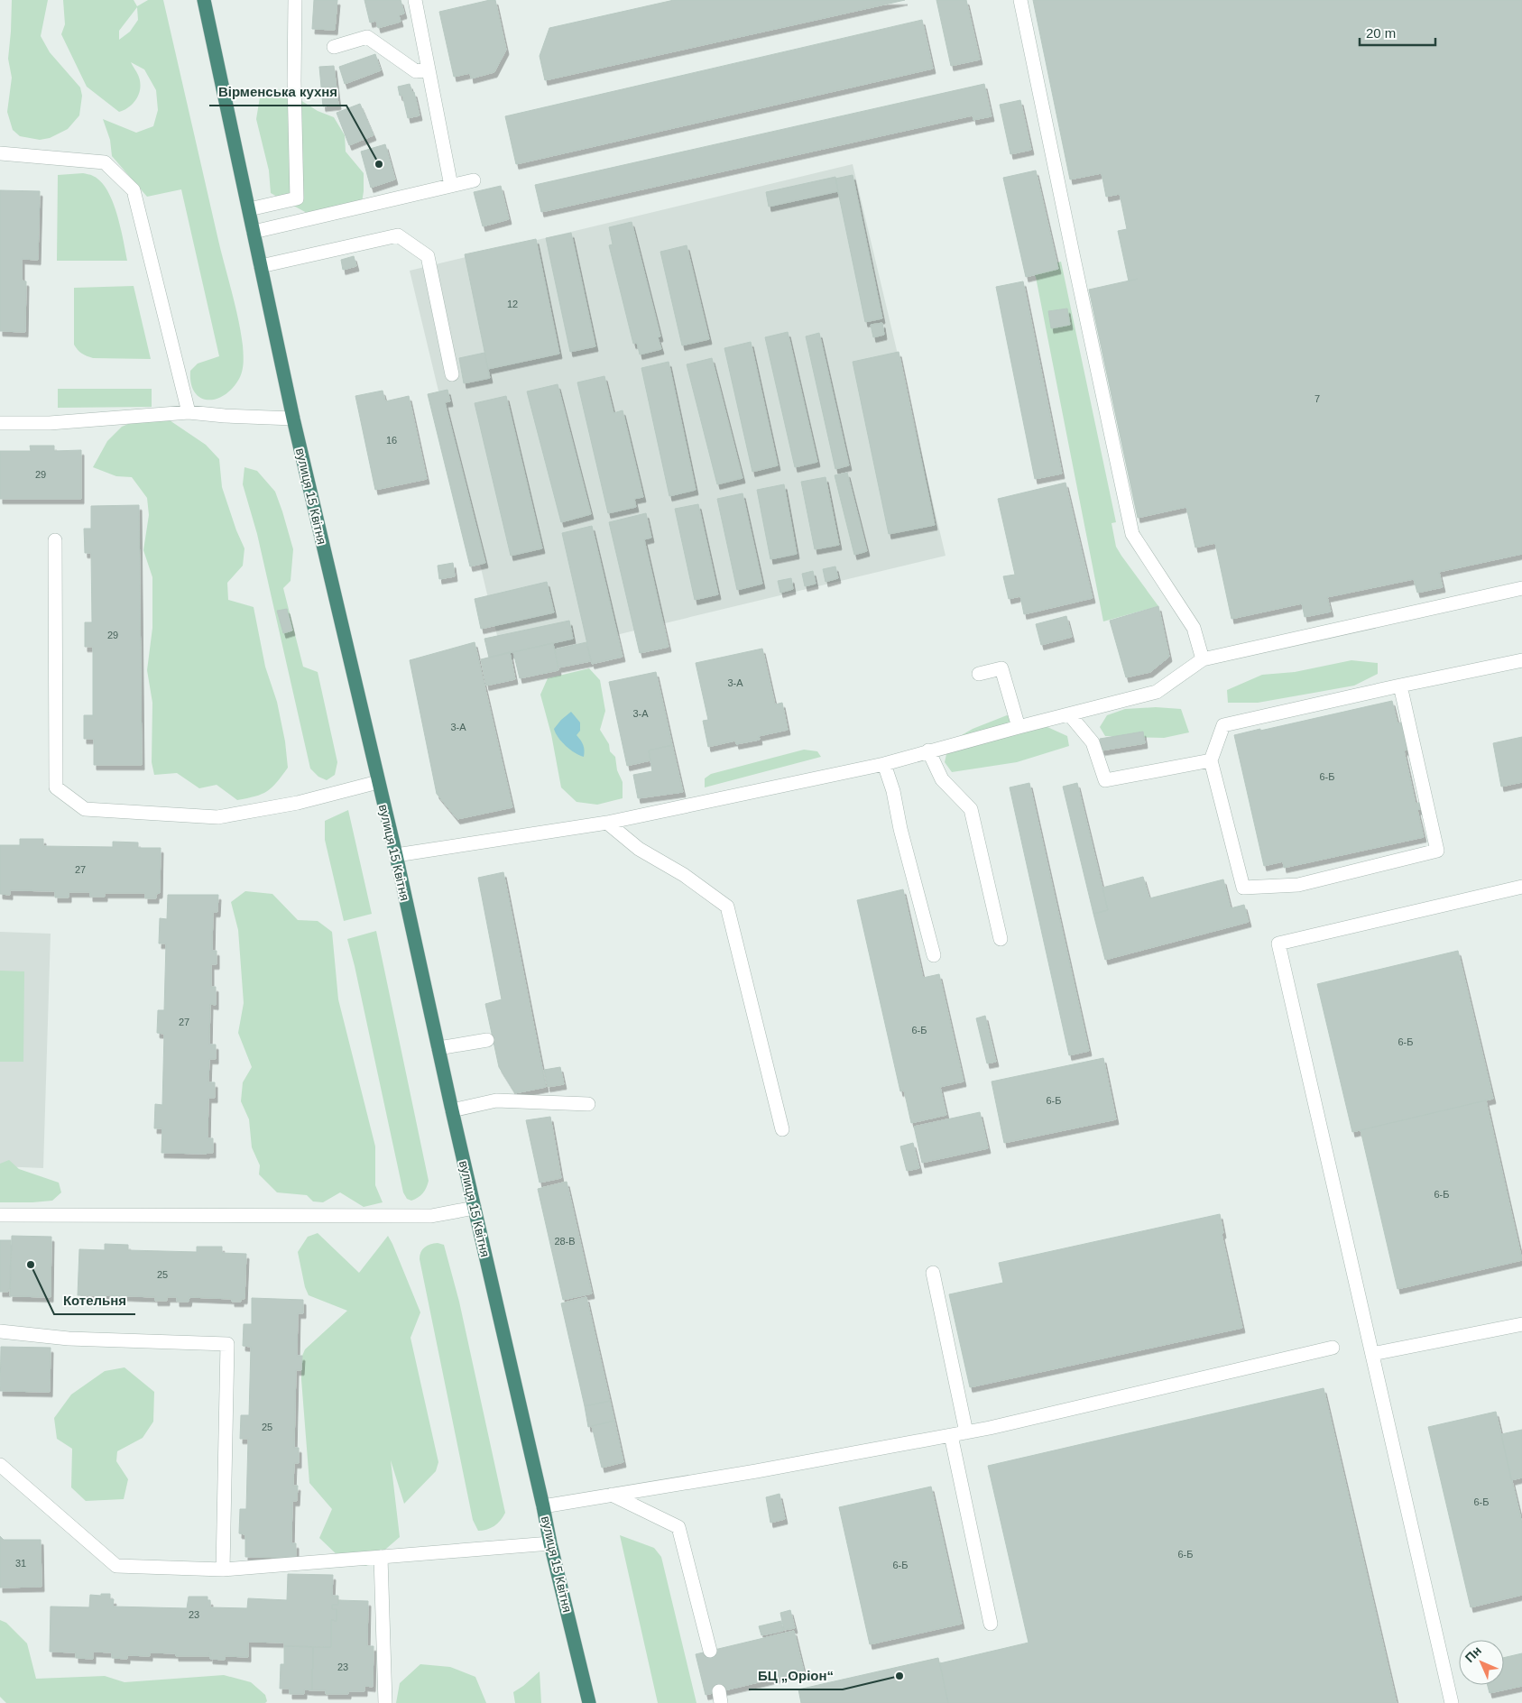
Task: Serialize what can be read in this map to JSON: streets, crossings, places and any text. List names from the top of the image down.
{
  "streets": {
    "highway": ["вулиця 15 Квітня"]
  },
  "places": ["Вірменська кухня", "Котельня", "БЦ „Оріон“"],
  "house_numbers": [
    "12",
    "7",
    "16",
    "29",
    "29",
    "3-А",
    "3-А",
    "3-А",
    "6-Б",
    "27",
    "27",
    "6-Б",
    "6-Б",
    "6-Б",
    "6-Б",
    "28-В",
    "25",
    "25",
    "6-Б",
    "6-Б",
    "31",
    "6-Б",
    "23",
    "23"
  ],
  "scale_bar": "20 m",
  "north": "top left"
}
